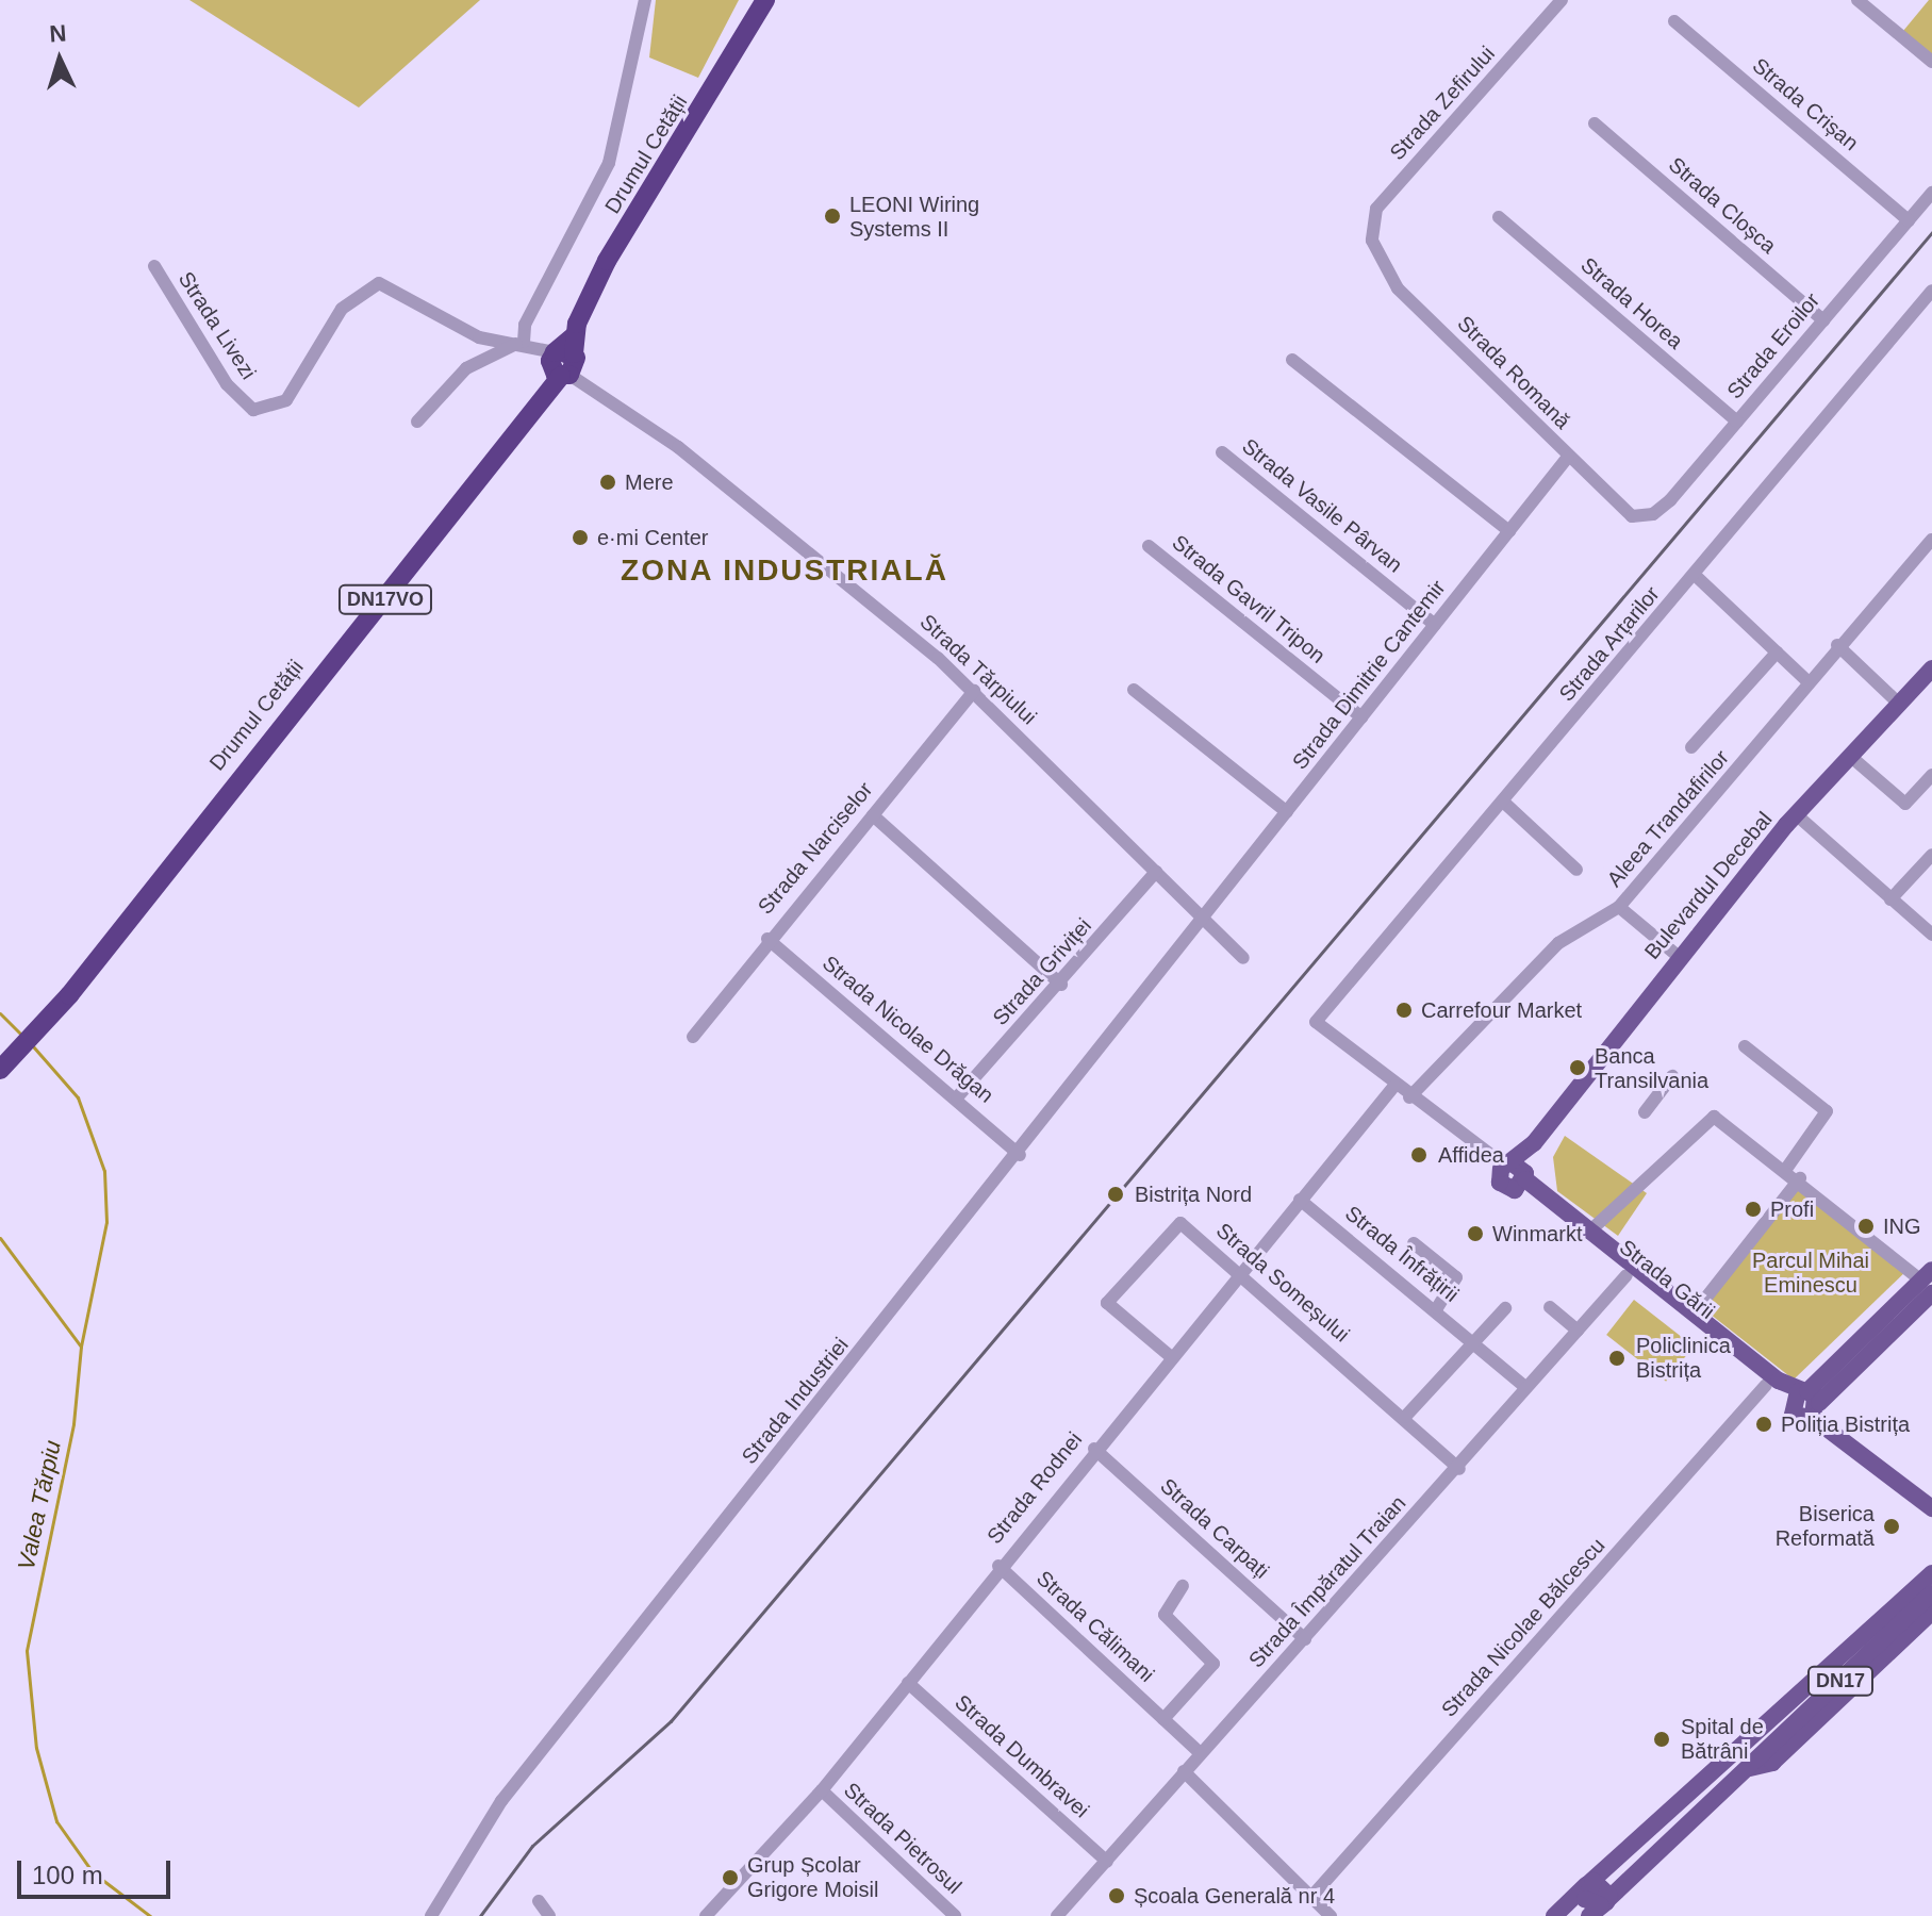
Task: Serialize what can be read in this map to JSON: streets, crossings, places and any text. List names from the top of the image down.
{
  "streets": {
    "highway": ["Drumul Cetății", "DN17VO"],
    "main road": ["Bulevardul Decebal", "Strada Gării", "DN17"],
    "street": [
      "Strada Zefirului",
      "Strada Crișan",
      "Strada Cloșca",
      "Strada Horea",
      "Strada Livezi",
      "Strada Eroilor",
      "Strada Romană",
      "Strada Vasile Pârvan",
      "Strada Gavril Tripon",
      "Strada Arțarilor",
      "Strada Tărpiului",
      "Strada Dimitrie Cantemir",
      "Aleea Trandafirilor",
      "Strada Narciselor",
      "Strada Griviței",
      "Strada Nicolae Drăgan",
      "Strada Înfrățirii",
      "Strada Someșului",
      "Strada Industriei",
      "Strada Rodnei",
      "Strada Carpați",
      "Strada Împăratul Traian",
      "Strada Călimani",
      "Strada Nicolae Bălcescu",
      "Strada Dumbravei",
      "Strada Pietrosul"
    ]
  },
  "crossings": [
    ["Strada Zefirului", "Strada Romană"],
    ["Strada Crișan", "Strada Eroilor"],
    ["Drumul Cetății", "Strada Livezi"],
    ["Drumul Cetății", "Strada Tărpiului"],
    ["Strada Cloșca", "Strada Eroilor"],
    ["Strada Horea", "Strada Eroilor"],
    ["Strada Livezi", "Strada Tărpiului"],
    ["Strada Eroilor", "Strada Romană"],
    ["Strada Romană", "Strada Dimitrie Cantemir"],
    ["Strada Vasile Pârvan", "Strada Dimitrie Cantemir"],
    ["Strada Gavril Tripon", "Strada Dimitrie Cantemir"],
    ["Strada Arțarilor", "Strada Gării"],
    ["Strada Tărpiului", "Strada Dimitrie Cantemir"],
    ["Strada Tărpiului", "Strada Narciselor"],
    ["Strada Tărpiului", "Strada Griviței"],
    ["Strada Tărpiului", "Strada Industriei"],
    ["Strada Dimitrie Cantemir", "Strada Industriei"],
    ["Aleea Trandafirilor", "Strada Gării"],
    ["Strada Narciselor", "Strada Nicolae Drăgan"],
    ["Bulevardul Decebal", "Strada Gării"],
    ["Strada Griviței", "Strada Nicolae Drăgan"],
    ["Strada Nicolae Drăgan", "Strada Industriei"],
    ["Strada Înfrățirii", "Strada Rodnei"],
    ["Strada Înfrățirii", "Strada Împăratul Traian"],
    ["Strada Gării", "Strada Rodnei"],
    ["Strada Gării", "Strada Împăratul Traian"],
    ["Strada Gării", "Strada Nicolae Bălcescu"],
    ["Strada Someșului", "Strada Rodnei"],
    ["Strada Someșului", "Strada Împăratul Traian"],
    ["Strada Rodnei", "Strada Carpați"],
    ["Strada Rodnei", "Strada Călimani"],
    ["Strada Rodnei", "Strada Dumbravei"],
    ["Strada Rodnei", "Strada Pietrosul"],
    ["Strada Carpați", "Strada Împăratul Traian"],
    ["Strada Împăratul Traian", "Strada Călimani"],
    ["Strada Împăratul Traian", "Strada Dumbravei"]
  ],
  "districts": ["ZONA INDUSTRIALĂ"],
  "water": ["Valea Tărpiu"],
  "parks": ["Parcul Mihai Eminescu"],
  "places": [
    "LEONI Wiring Systems II",
    "Mere",
    "e·mi Center",
    "Carrefour Market",
    "Banca Transilvania",
    "Affidea",
    "Bistrița Nord",
    "Profi",
    "ING",
    "Winmarkt",
    "Policlinica Bistrița",
    "Poliția Bistrița",
    "Biserica Reformată",
    "Spital de Bătrâni",
    "Grup Școlar Grigore Moisil",
    "Școala Generală nr 4"
  ],
  "scale_bar": "100 m",
  "north": "top"
}
